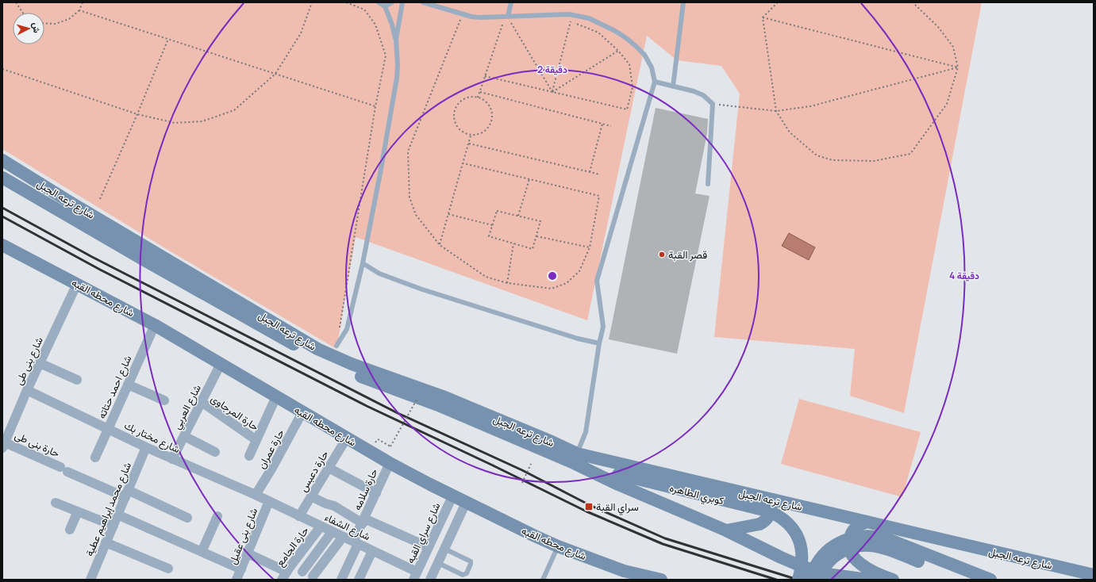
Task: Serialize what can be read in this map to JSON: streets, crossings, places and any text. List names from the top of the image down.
{
  "streets": {
    "main road": ["شارع ترعه الجبل", "شارع محطه القبه", "كوبري الطاهره"],
    "street": [
      "شارع بنى طى",
      "شارع احمد حتاته",
      "شارع العربي",
      "حارة المرجاوى",
      "شارع مختار بك",
      "حارة بنى طى",
      "حارة عمران",
      "حارة دعبس",
      "حارة سلامه",
      "شارع محمد إبراهيم عطية",
      "شارع الشفاء",
      "شارع سراي القبه",
      "شارع بنى عقيل",
      "حارة الجامع"
    ]
  },
  "crossings": [
    ["شارع ترعه الجبل", "كوبري الطاهره"],
    ["شارع محطه القبه", "شارع بنى طى"],
    ["شارع محطه القبه", "شارع احمد حتاته"],
    ["شارع محطه القبه", "شارع العربي"],
    ["شارع محطه القبه", "حارة عمران"],
    ["شارع محطه القبه", "حارة دعبس"],
    ["شارع محطه القبه", "حارة سلامه"],
    ["شارع محطه القبه", "شارع سراي القبه"],
    ["شارع بنى طى", "شارع مختار بك"],
    ["شارع بنى طى", "حارة بنى طى"],
    ["شارع احمد حتاته", "شارع مختار بك"],
    ["شارع العربي", "حارة المرجاوى"],
    ["شارع العربي", "شارع مختار بك"],
    ["شارع مختار بك", "حارة عمران"],
    ["شارع مختار بك", "شارع محمد إبراهيم عطية"],
    ["شارع مختار بك", "شارع الشفاء"],
    ["شارع مختار بك", "شارع بنى عقيل"],
    ["حارة بنى طى", "شارع محمد إبراهيم عطية"],
    ["حارة دعبس", "شارع الشفاء"],
    ["حارة سلامه", "شارع الشفاء"],
    ["شارع الشفاء", "شارع سراي القبه"],
    ["شارع الشفاء", "شارع بنى عقيل"],
    ["شارع الشفاء", "حارة الجامع"]
  ],
  "places": {
    "other": ["قصر القبة"],
    "transit": ["سراي القبة"]
  },
  "north": "right",
  "rings": ["2 دقيقة", "4 دقيقة"]
}
